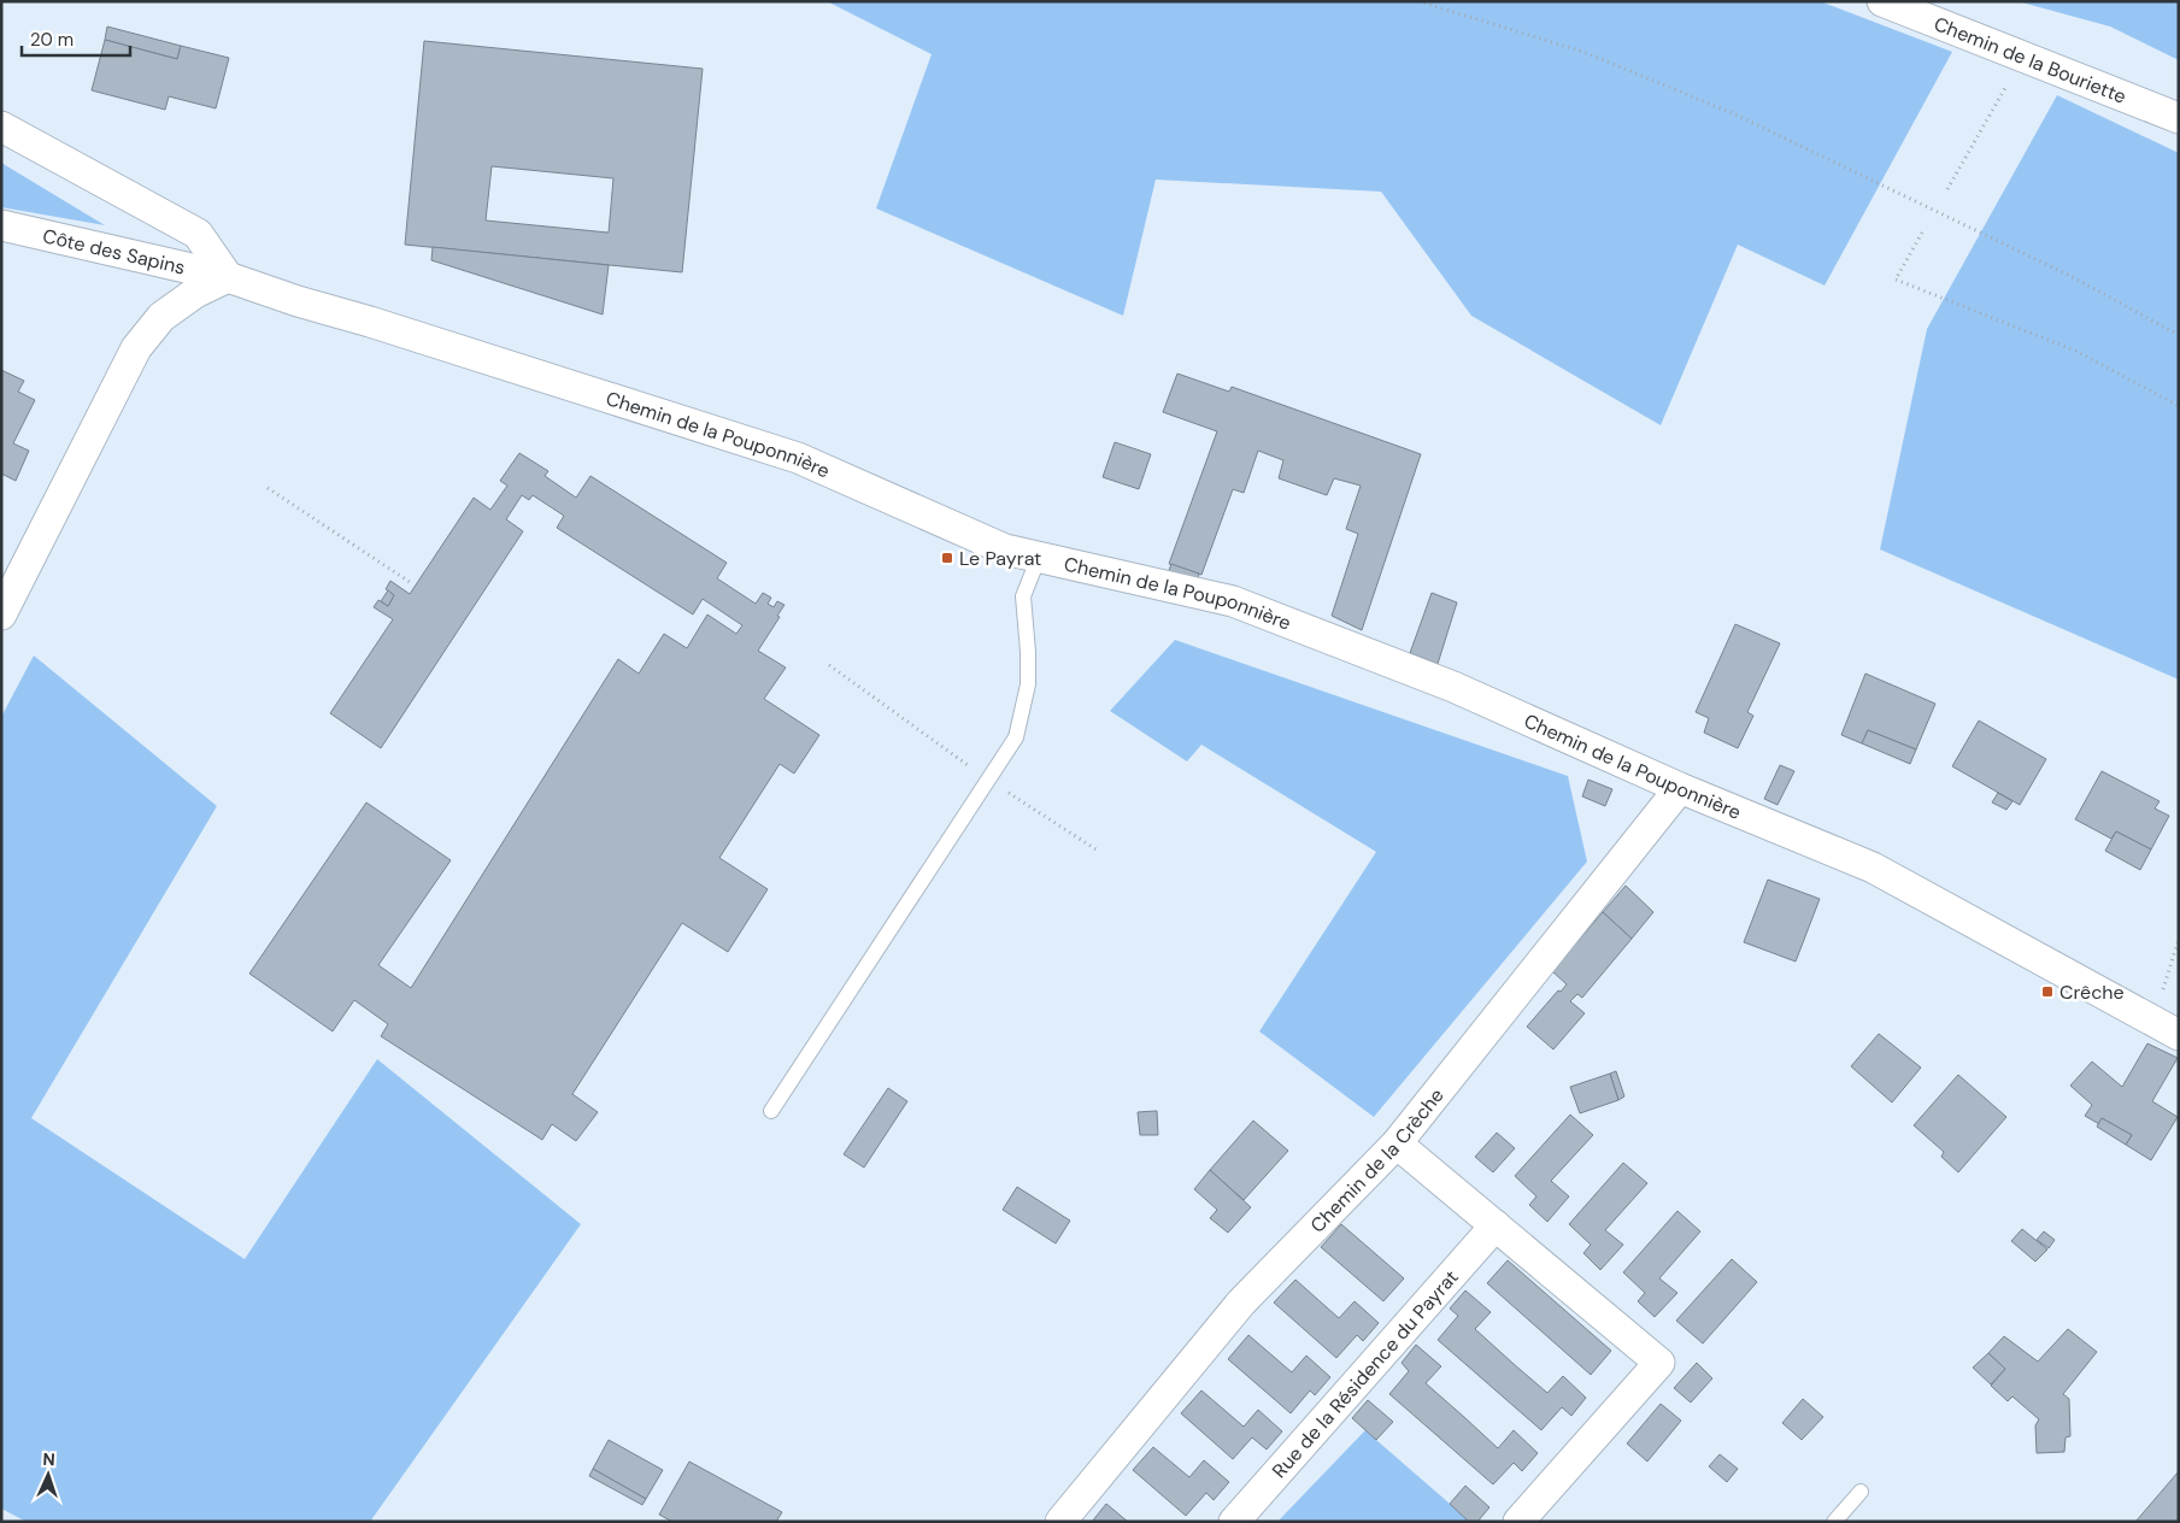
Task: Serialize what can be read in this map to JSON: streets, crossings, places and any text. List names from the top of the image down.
{
  "streets": {
    "street": [
      "Chemin de la Bouriette",
      "Côte des Sapins",
      "Chemin de la Pouponnière",
      "Chemin de la Crèche",
      "Rue de la Résidence du Payrat"
    ]
  },
  "crossings": [
    ["Côte des Sapins", "Chemin de la Pouponnière"],
    ["Chemin de la Pouponnière", "Chemin de la Crèche"]
  ],
  "places": {
    "transit": ["Le Payrat", "Crêche"]
  },
  "scale_bar": "20 m",
  "north": "top"
}
